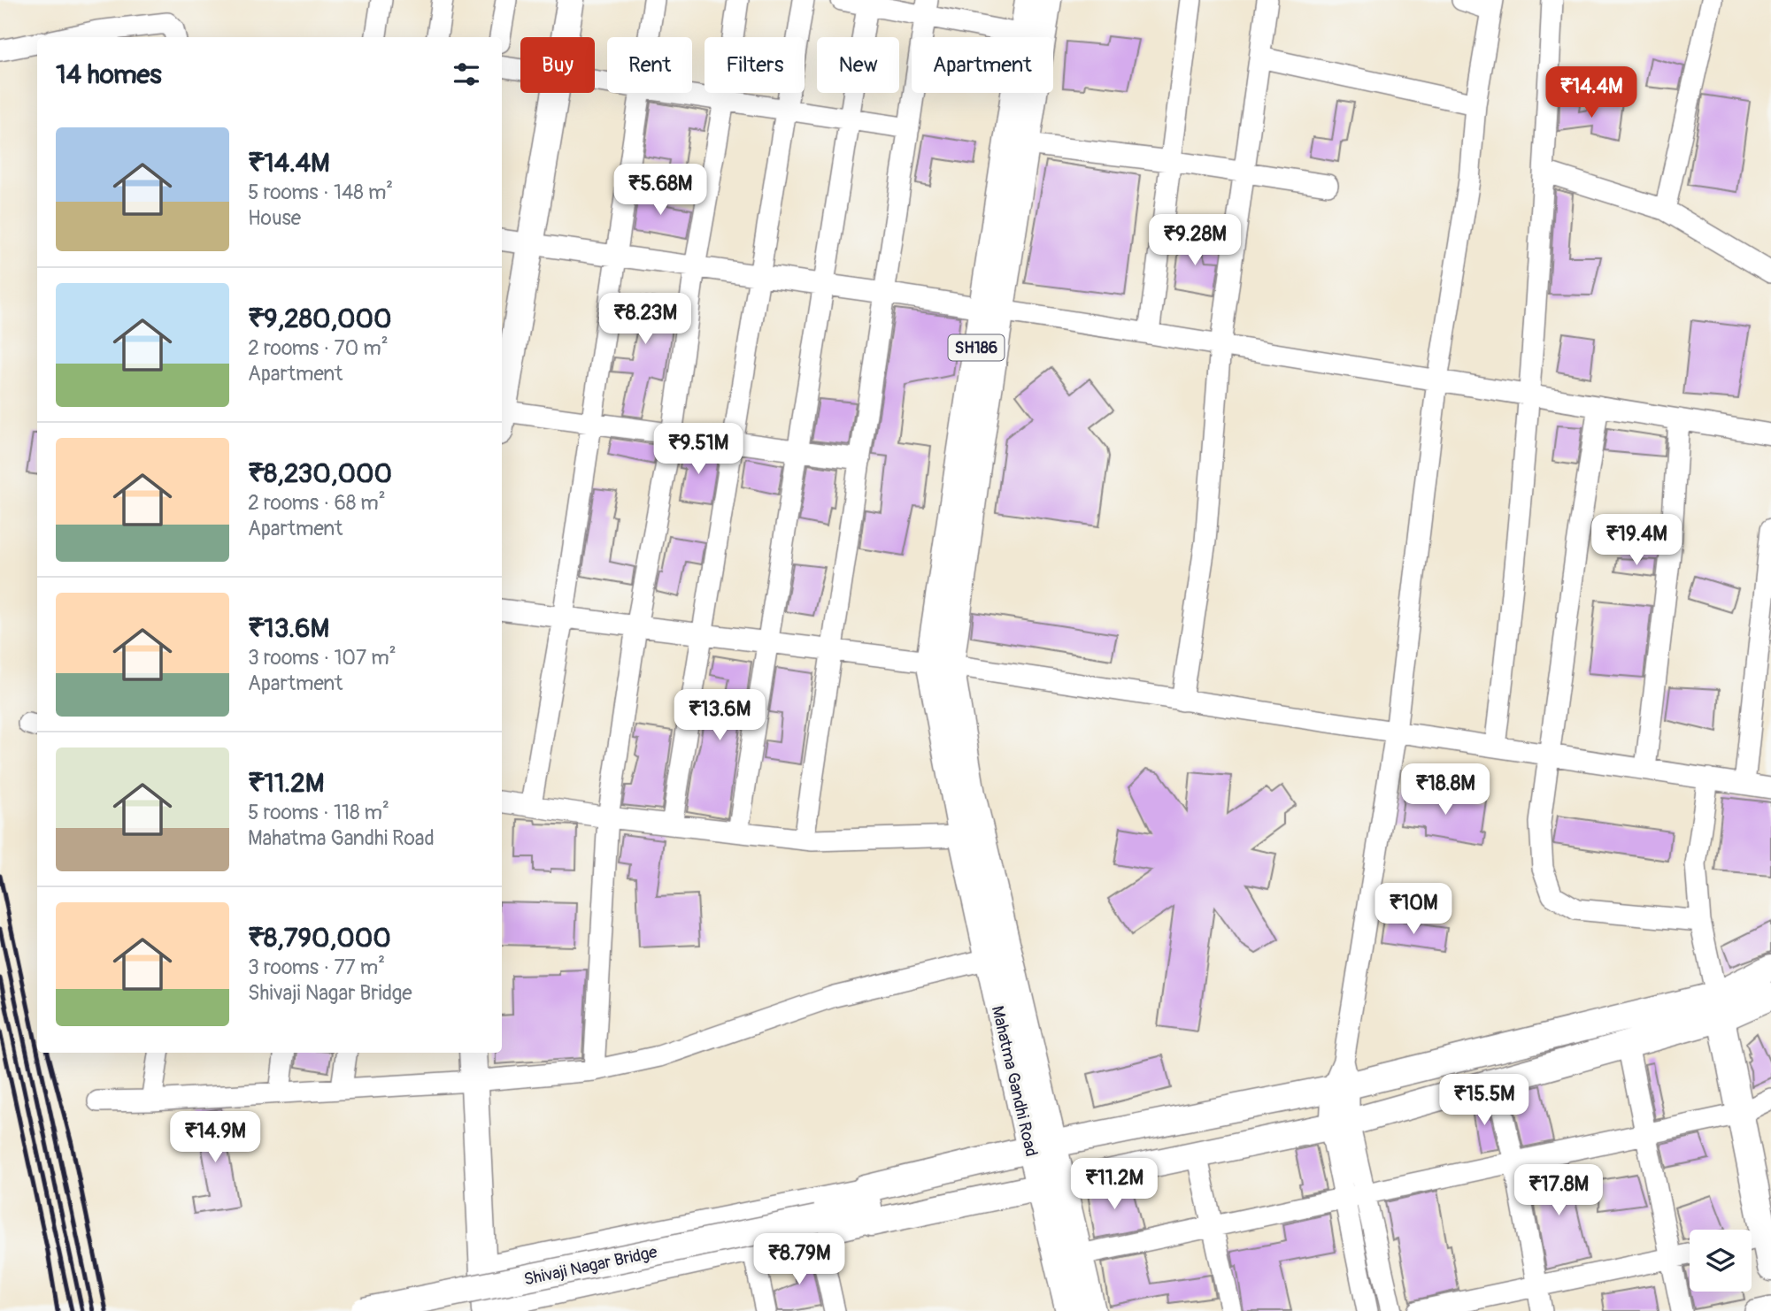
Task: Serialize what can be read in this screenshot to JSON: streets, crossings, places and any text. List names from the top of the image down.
{
  "streets": {
    "main road": ["SH186", "Mahatma Gandhi Road", "Shivaji Nagar Bridge"]
  },
  "crossings": [
    ["SH186", "Mahatma Gandhi Road"]
  ],
  "page": {
    "chip": [
      "Buy",
      "Rent",
      "Filters",
      "New",
      "Apartment"
    ],
    "heading": "14 homes",
    "price": [
      "₹14.4M",
      "₹5.68M",
      "₹9.28M",
      "₹8.23M",
      "₹9.51M",
      "₹19.4M",
      "₹13.6M",
      "₹18.8M",
      "₹10M",
      "₹15.5M",
      "₹14.9M",
      "₹11.2M",
      "₹17.8M",
      "₹8.79M"
    ],
    "list": [
      {
        "name": "₹14.4M",
        "note": "5 rooms · 148 m² · House"
      },
      {
        "name": "₹9,280,000",
        "note": "2 rooms · 70 m² · Apartment"
      },
      {
        "name": "₹8,230,000",
        "note": "2 rooms · 68 m² · Apartment"
      },
      {
        "name": "₹13.6M",
        "note": "3 rooms · 107 m² · Apartment"
      },
      {
        "name": "₹11.2M",
        "note": "5 rooms · 118 m² · Mahatma Gandhi Road"
      },
      {
        "name": "₹8,790,000",
        "note": "3 rooms · 77 m² · Shivaji Nagar Bridge"
      }
    ]
  }
}
